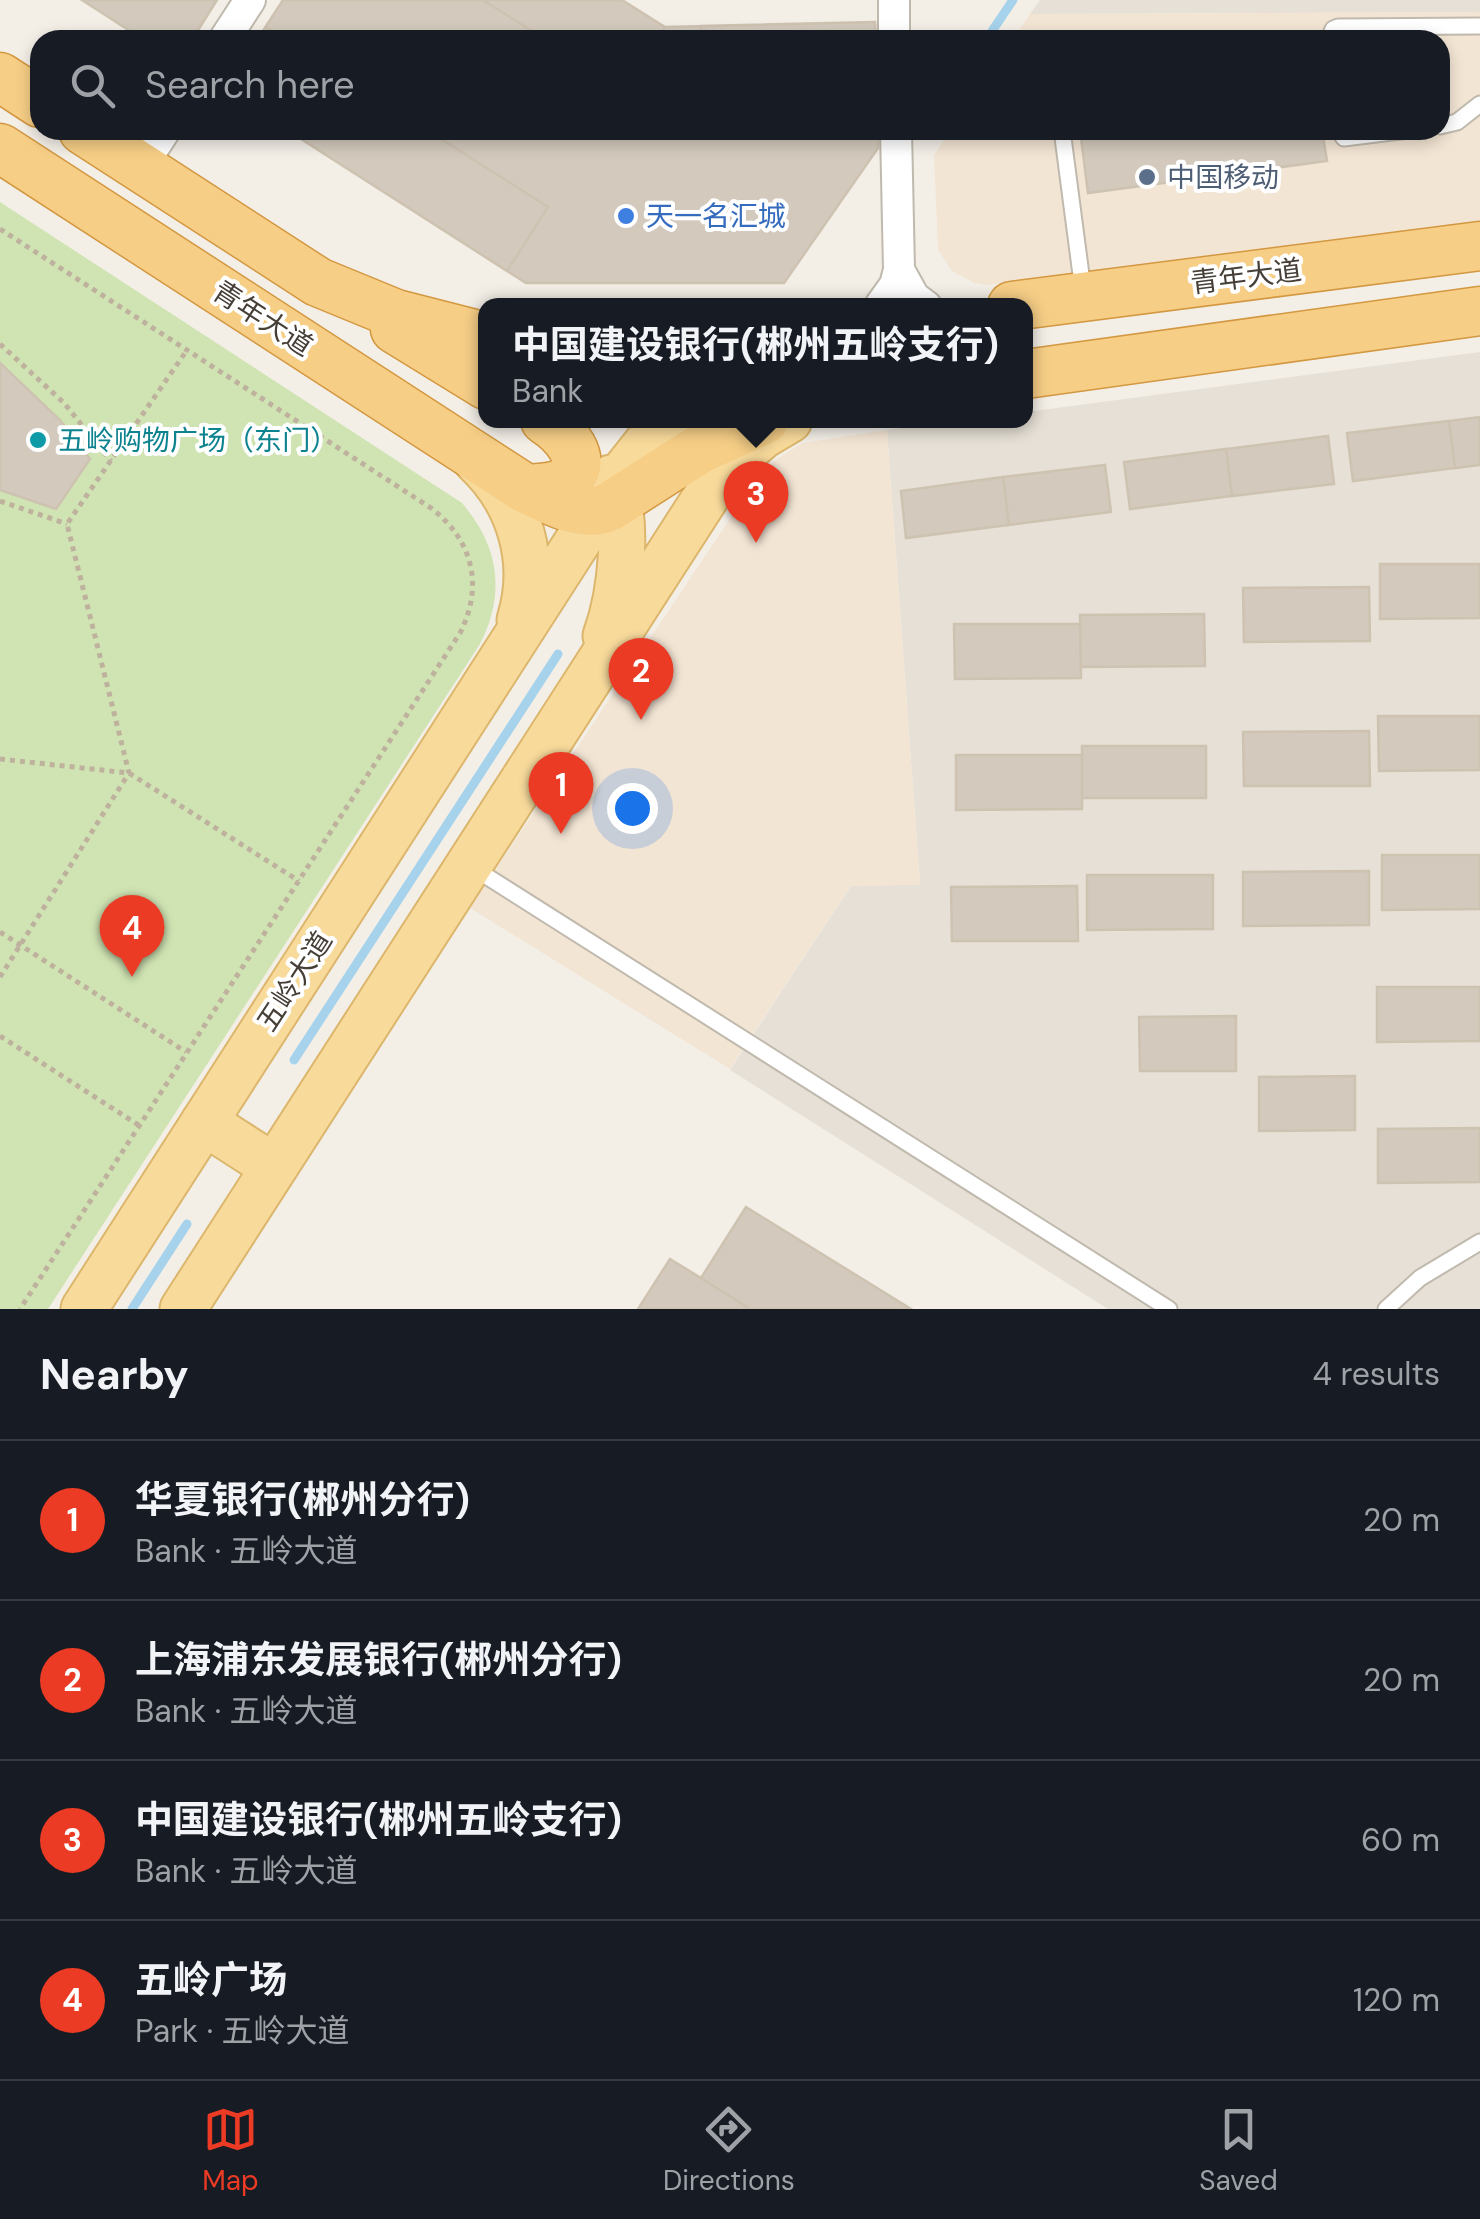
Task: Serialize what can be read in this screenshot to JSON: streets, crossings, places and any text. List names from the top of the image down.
{
  "streets": {
    "highway": ["青年大道"],
    "main road": ["五岭大道"]
  },
  "crossings": [
    ["青年大道", "五岭大道"]
  ],
  "places": ["中国移动", "天一名汇城", "五岭购物广场（东门）"],
  "page": {
    "search": "Search here",
    "popup": ["中国建设银行(郴州五岭支行)", "Bank"],
    "pins": [
      "3",
      "2",
      "1",
      "4"
    ],
    "heading": ["Nearby", "4 results"],
    "list": [
      {
        "mark": "1",
        "name": "华夏银行(郴州分行)",
        "note": "Bank · 五岭大道",
        "value": "20 m"
      },
      {
        "mark": "2",
        "name": "上海浦东发展银行(郴州分行)",
        "note": "Bank · 五岭大道",
        "value": "20 m"
      },
      {
        "mark": "3",
        "name": "中国建设银行(郴州五岭支行)",
        "note": "Bank · 五岭大道",
        "value": "60 m"
      },
      {
        "mark": "4",
        "name": "五岭广场",
        "note": "Park · 五岭大道",
        "value": "120 m"
      }
    ],
    "nav": ["Map", "Directions", "Saved"]
  }
}
